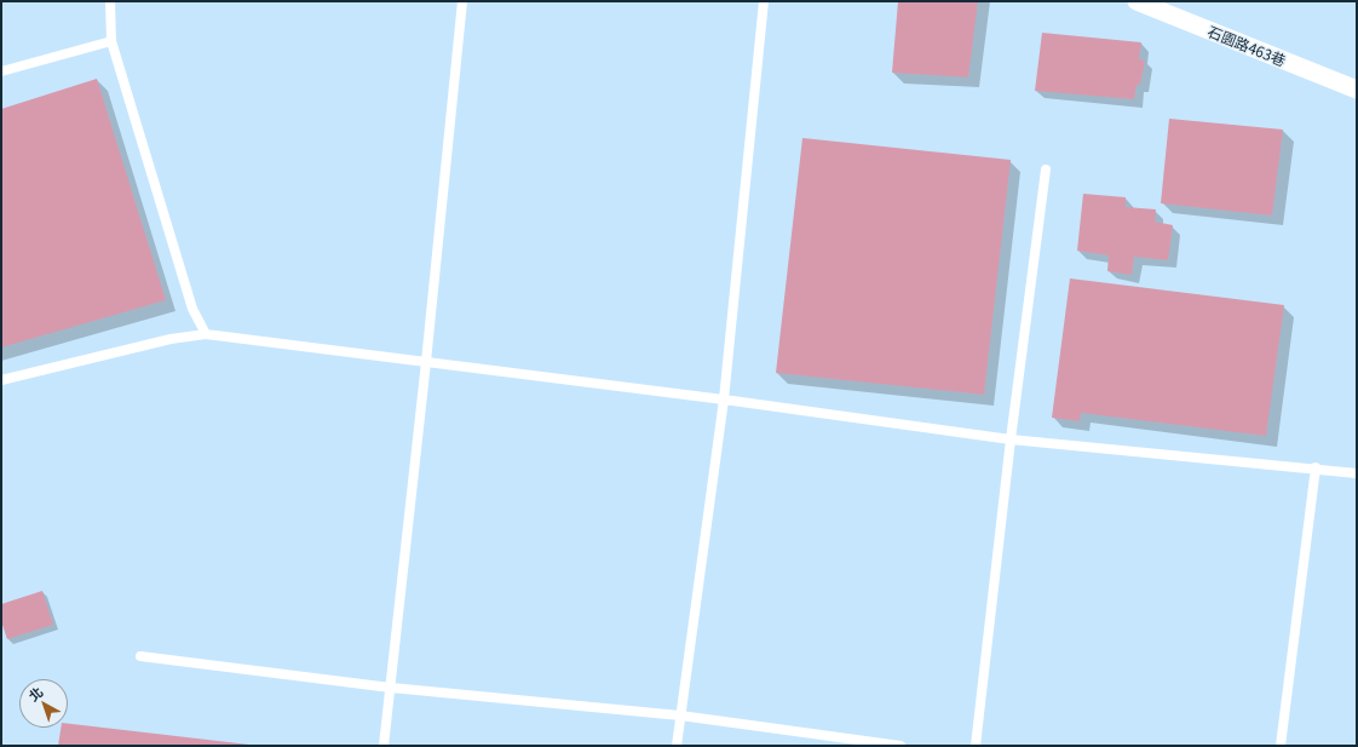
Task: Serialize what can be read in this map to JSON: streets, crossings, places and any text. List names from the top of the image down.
{
  "streets": {
    "street": ["石園路463巷"]
  },
  "north": "top left"
}
